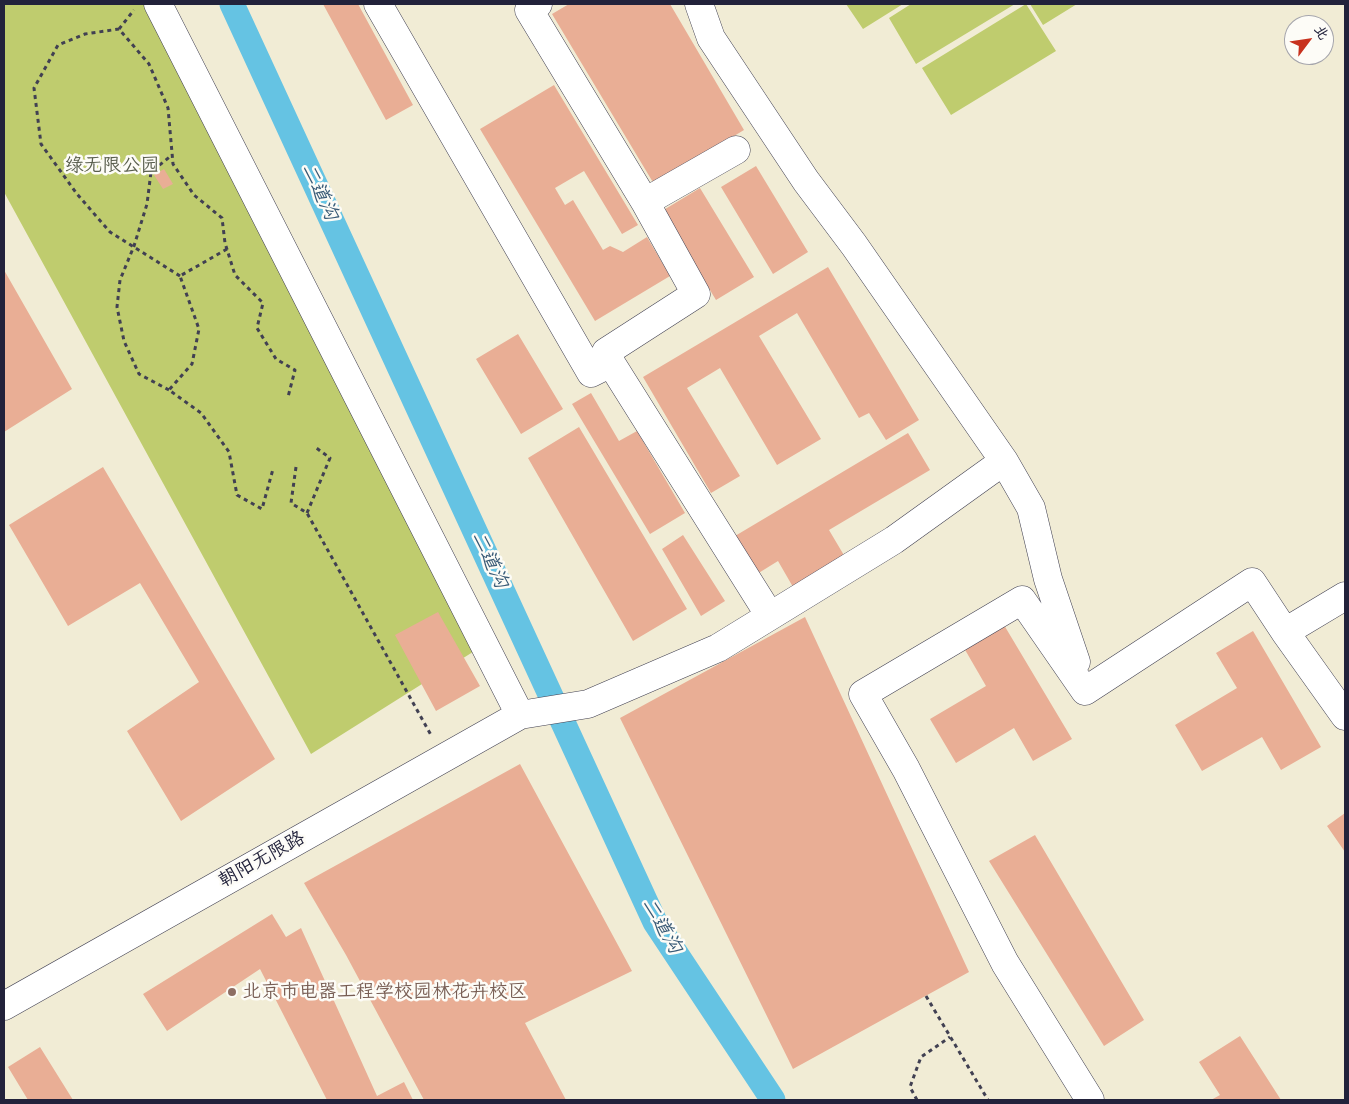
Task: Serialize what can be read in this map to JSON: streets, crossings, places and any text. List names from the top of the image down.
{
  "streets": {
    "street": ["朝阳无限路"]
  },
  "water": ["二道沟"],
  "parks": ["绿无限公园"],
  "places": ["北京市电器工程学校园林花卉校区"],
  "north": "top right"
}
